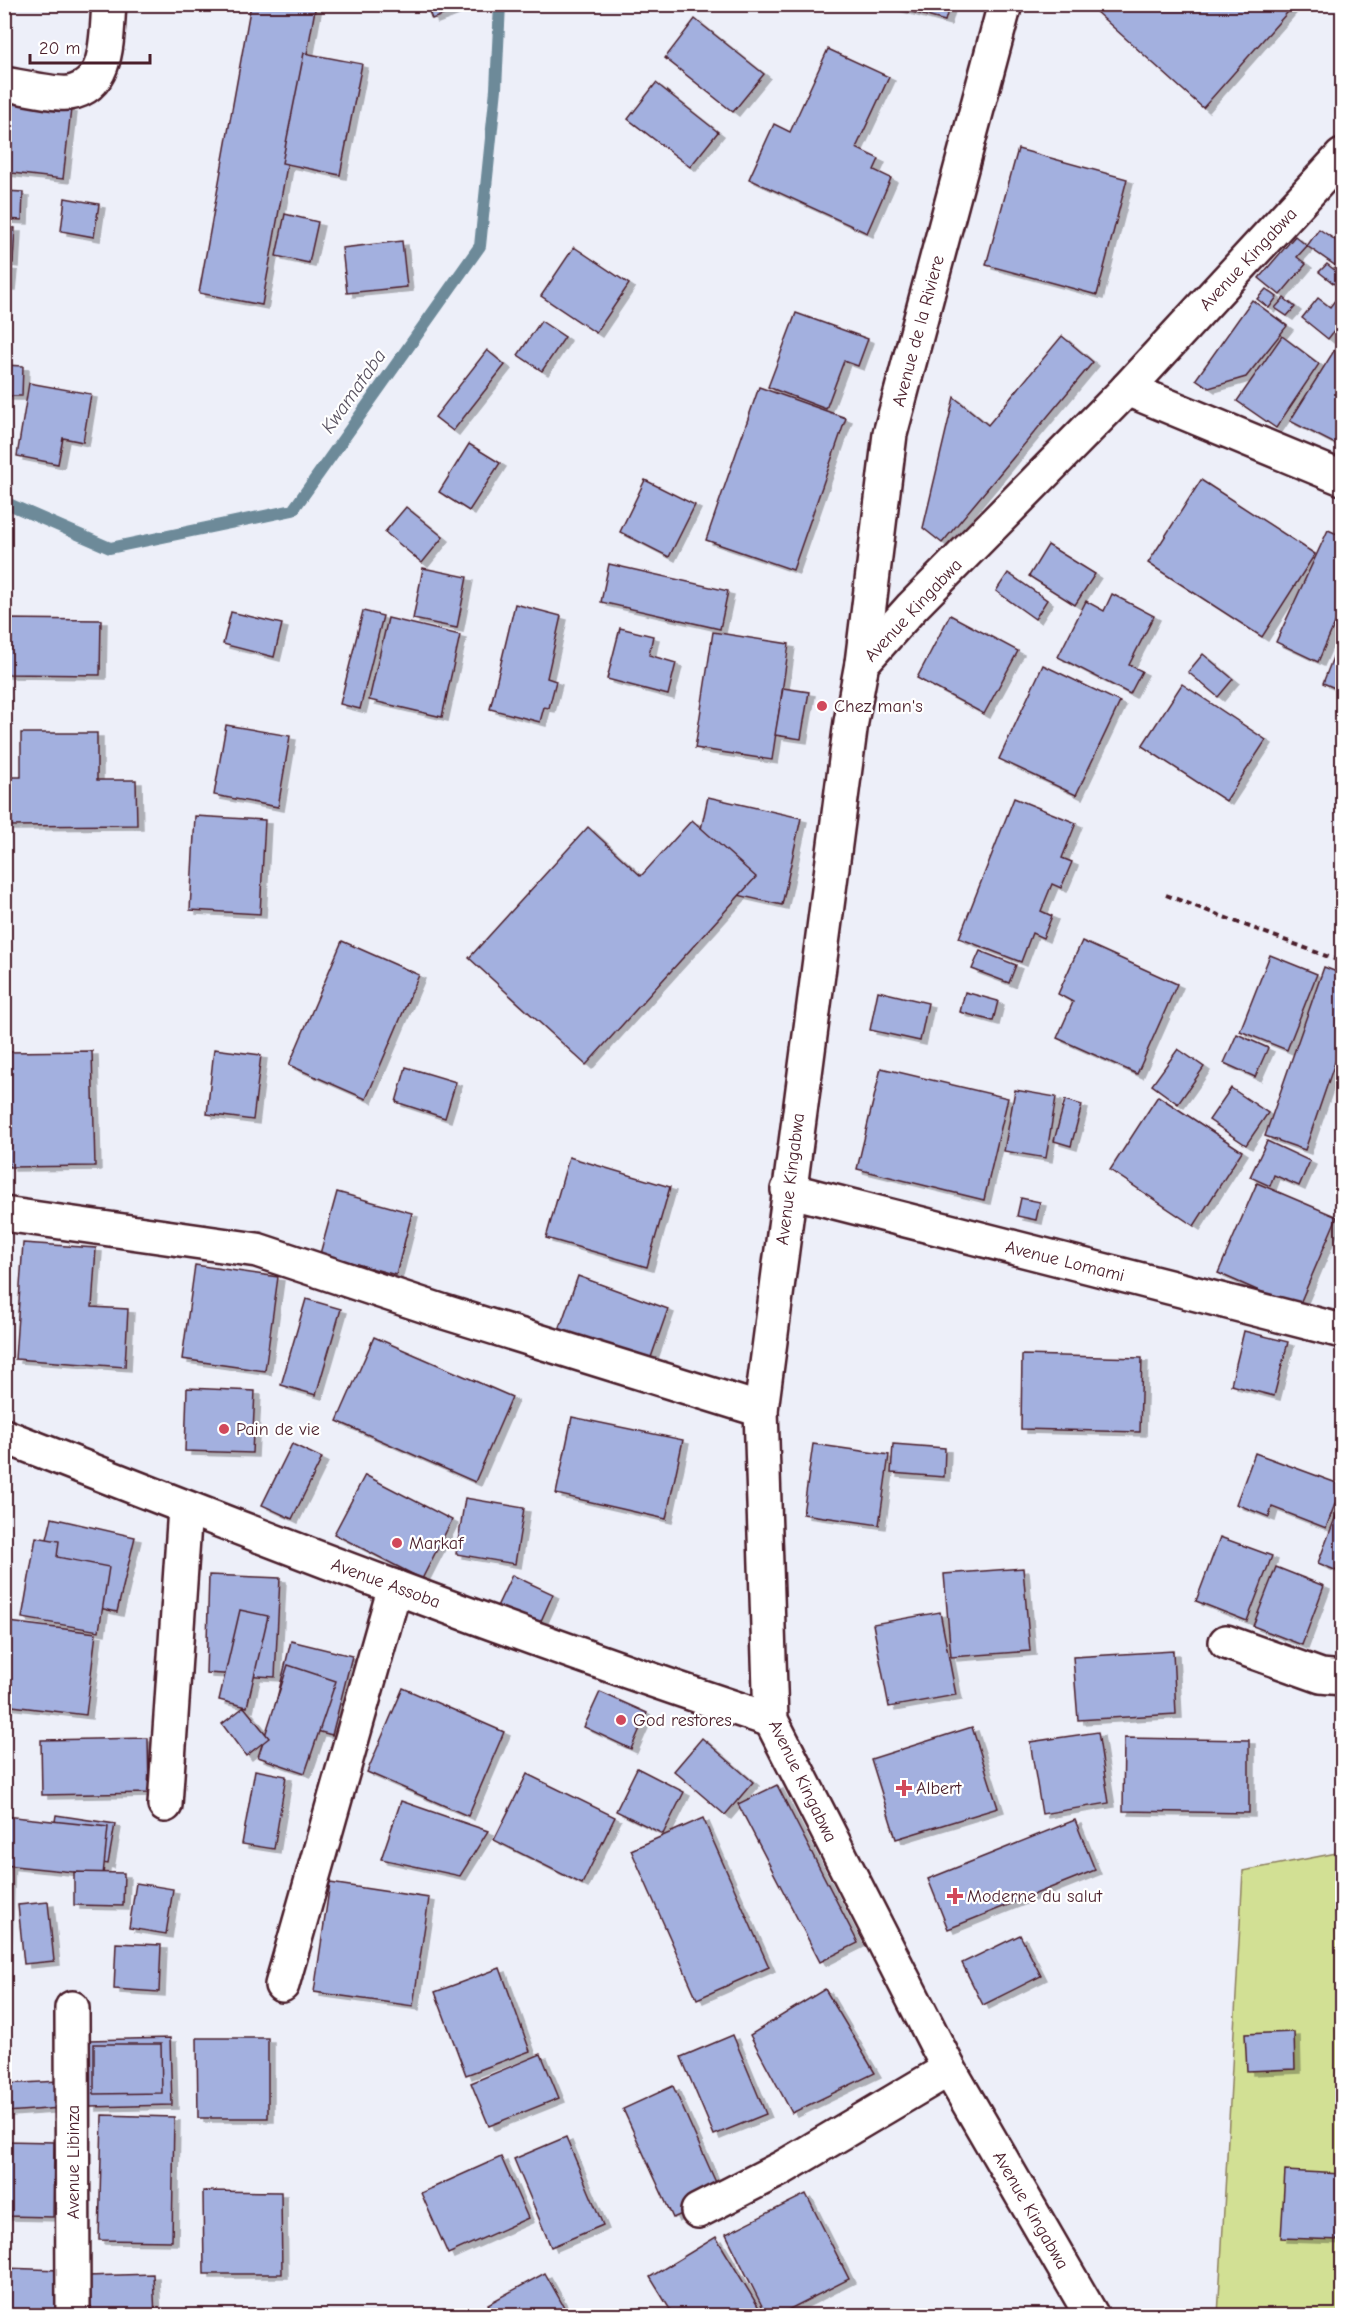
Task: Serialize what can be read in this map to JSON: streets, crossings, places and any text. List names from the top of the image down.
{
  "streets": {
    "street": [
      "Avenue Kingabwa",
      "Avenue de la Riviere",
      "Avenue Lomami",
      "Avenue Assoba",
      "Avenue Libinza"
    ]
  },
  "crossings": [
    ["Avenue Kingabwa", "Avenue de la Riviere"],
    ["Avenue Kingabwa", "Avenue Lomami"],
    ["Avenue Kingabwa", "Avenue Assoba"]
  ],
  "water": ["Kwamataba"],
  "places": {
    "other": [
      "Chez man's",
      "Pain de vie",
      "Markaf",
      "God restores"
    ],
    "health": ["Albert", "Moderne du salut"]
  },
  "scale_bar": "20 m"
}
